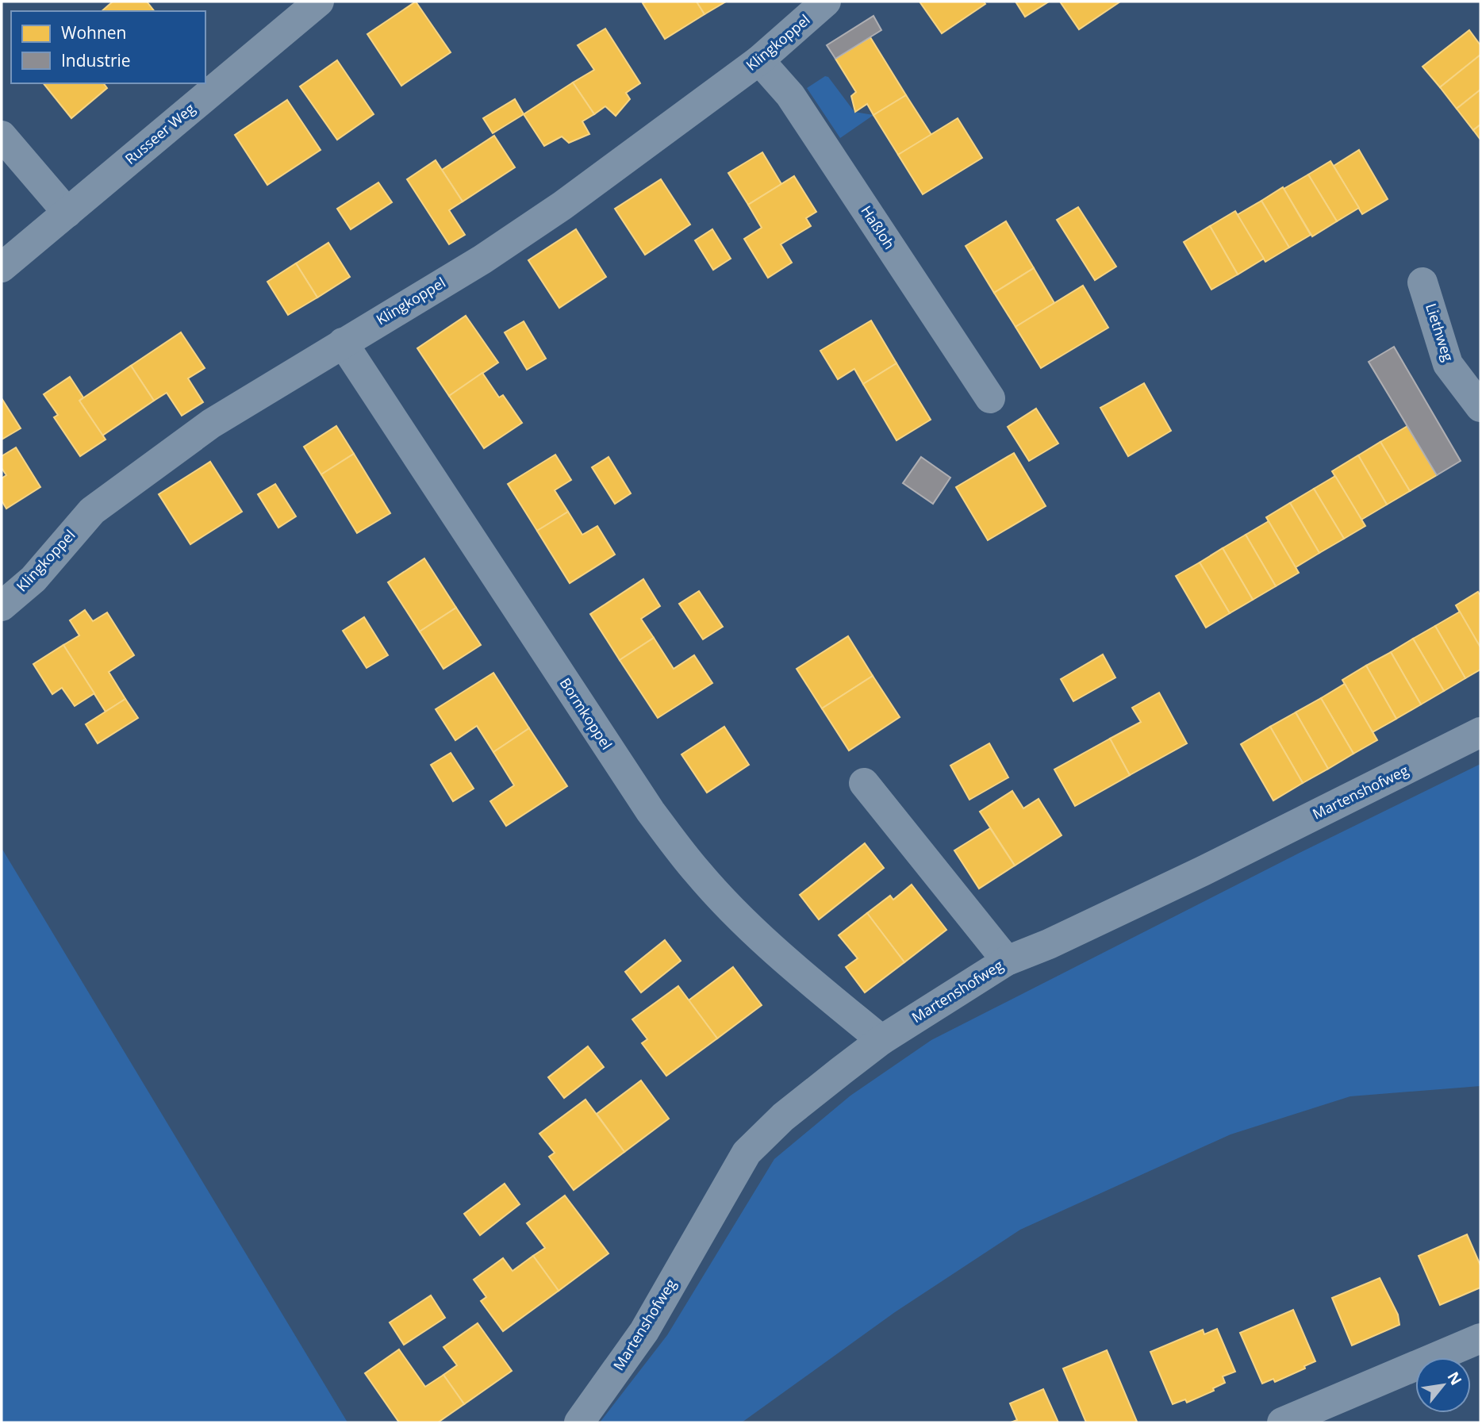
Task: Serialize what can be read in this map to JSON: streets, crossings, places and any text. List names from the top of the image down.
{
  "streets": {
    "street": [
      "Klingkoppel",
      "Russeer Weg",
      "Haßloh",
      "Liethweg",
      "Bormkoppel",
      "Martenshofweg"
    ]
  },
  "crossings": [
    ["Klingkoppel", "Haßloh"],
    ["Klingkoppel", "Bormkoppel"],
    ["Bormkoppel", "Martenshofweg"]
  ],
  "legend": ["Wohnen", "Industrie"],
  "north": "top right"
}
